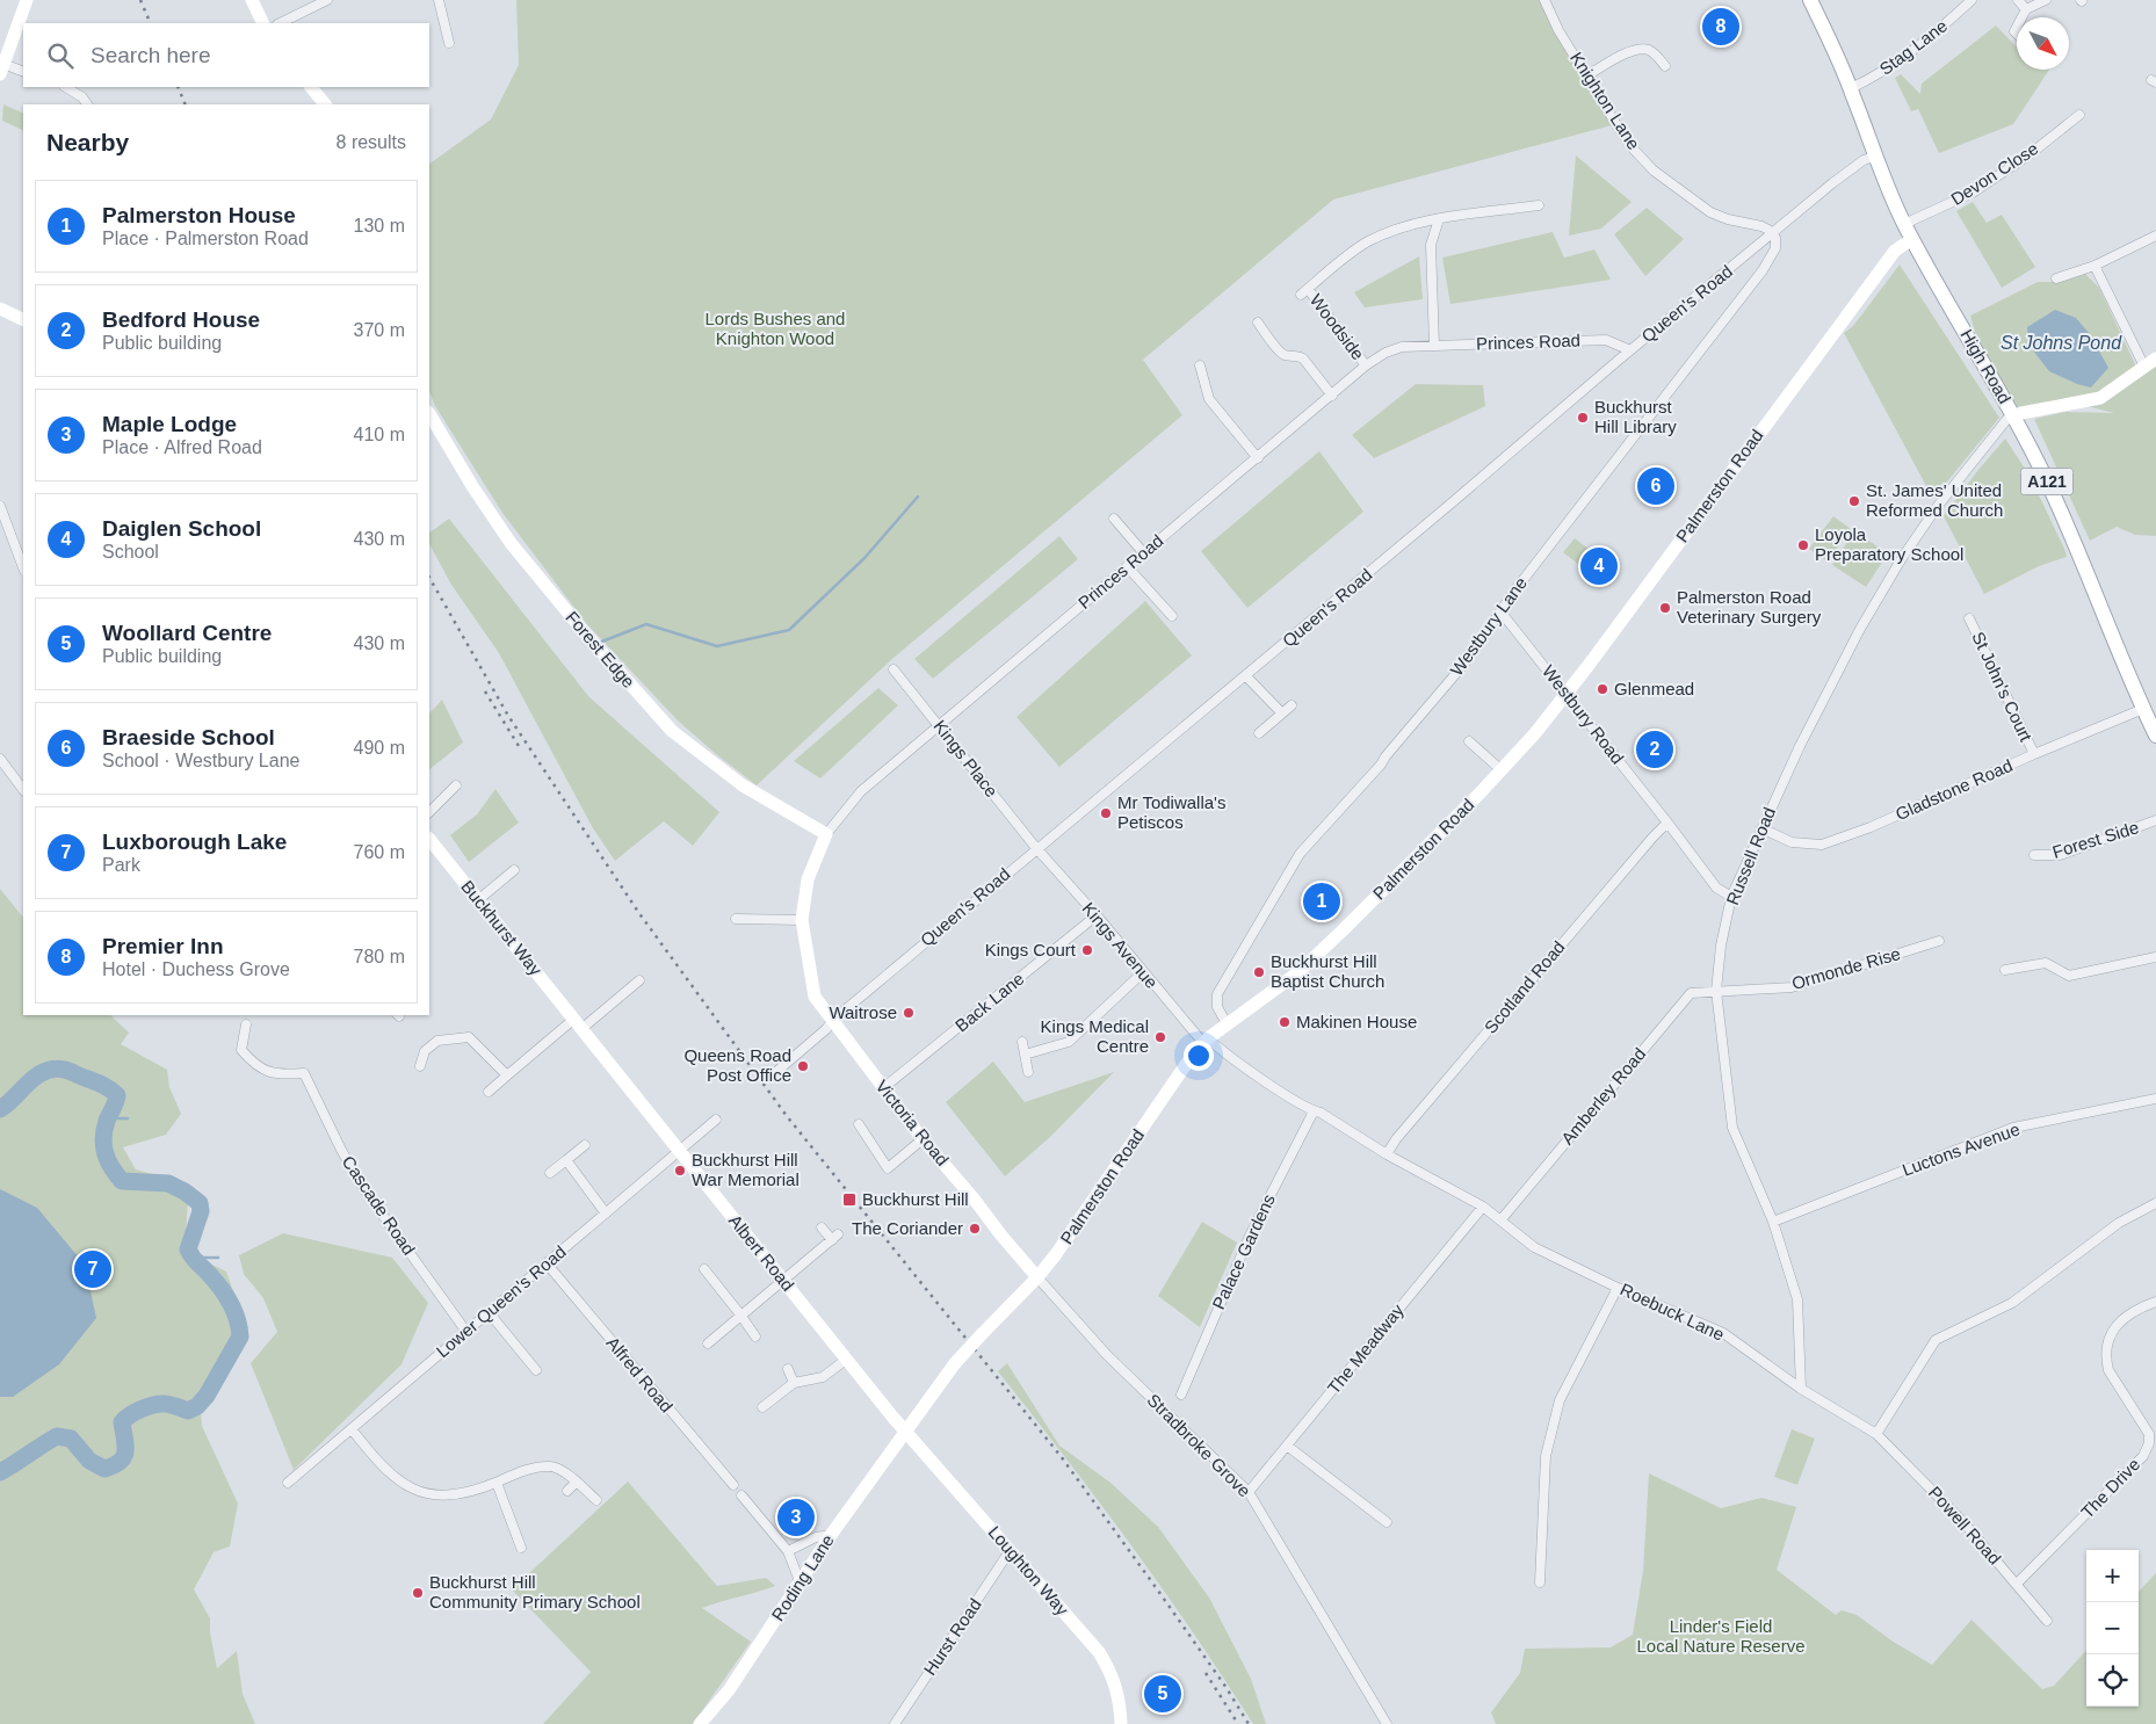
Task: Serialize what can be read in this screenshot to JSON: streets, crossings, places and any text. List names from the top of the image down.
{
  "streets": {
    "main road": ["High Road", "A121"],
    "street": [
      "Stag Lane",
      "Knighton Lane",
      "Devon Close",
      "Queen's Road",
      "Woodside",
      "Princes Road",
      "Palmerston Road",
      "Westbury Lane",
      "Forest Edge",
      "St John's Court",
      "Westbury Road",
      "Kings Place",
      "Gladstone Road",
      "Forest Side",
      "Russell Road",
      "Buckhurst Way",
      "Kings Avenue",
      "Ormonde Rise",
      "Scotland Road",
      "Back Lane",
      "Amberley Road",
      "Victoria Road",
      "Luctons Avenue",
      "Cascade Road",
      "Palace Gardens",
      "Albert Road",
      "Lower Queen's Road",
      "Roebuck Lane",
      "The Meadway",
      "Alfred Road",
      "Stradbroke Grove",
      "The Drive",
      "Powell Road",
      "Loughton Way",
      "Roding Lane",
      "Hurst Road"
    ]
  },
  "crossings": [
    ["Stag Lane", "High Road"],
    ["Knighton Lane", "Queen's Road"],
    ["Knighton Lane", "Westbury Lane"],
    ["Devon Close", "High Road"],
    ["Queen's Road", "Princes Road"],
    ["Queen's Road", "High Road"],
    ["Queen's Road", "Westbury Lane"],
    ["Queen's Road", "Kings Place"],
    ["Queen's Road", "Kings Avenue"],
    ["Queen's Road", "Victoria Road"],
    ["Woodside", "Princes Road"],
    ["Princes Road", "Forest Edge"],
    ["Princes Road", "Kings Place"],
    ["Princes Road", "Victoria Road"],
    ["High Road", "Palmerston Road"],
    ["High Road", "Gladstone Road"],
    ["High Road", "Russell Road"],
    ["Palmerston Road", "Westbury Lane"],
    ["Palmerston Road", "Westbury Road"],
    ["Palmerston Road", "Kings Avenue"],
    ["Palmerston Road", "Victoria Road"],
    ["Palmerston Road", "Albert Road"],
    ["Palmerston Road", "Roebuck Lane"],
    ["Palmerston Road", "Stradbroke Grove"],
    ["Palmerston Road", "Loughton Way"],
    ["Palmerston Road", "Roding Lane"],
    ["Westbury Lane", "Westbury Road"],
    ["St John's Court", "Gladstone Road"],
    ["Westbury Road", "Russell Road"],
    ["Westbury Road", "Scotland Road"],
    ["Kings Place", "Kings Avenue"],
    ["Gladstone Road", "Russell Road"],
    ["Russell Road", "Ormonde Rise"],
    ["Russell Road", "Amberley Road"],
    ["Russell Road", "Luctons Avenue"],
    ["Russell Road", "Roebuck Lane"],
    ["Buckhurst Way", "Albert Road"],
    ["Kings Avenue", "Back Lane"],
    ["Kings Avenue", "Roebuck Lane"],
    ["Ormonde Rise", "Amberley Road"],
    ["Scotland Road", "Roebuck Lane"],
    ["Back Lane", "Victoria Road"],
    ["Amberley Road", "Roebuck Lane"],
    ["Victoria Road", "Stradbroke Grove"],
    ["Cascade Road", "Lower Queen's Road"],
    ["Palace Gardens", "Roebuck Lane"],
    ["Albert Road", "Lower Queen's Road"],
    ["Albert Road", "Loughton Way"],
    ["Albert Road", "Roding Lane"],
    ["Lower Queen's Road", "Alfred Road"],
    ["Roebuck Lane", "The Meadway"],
    ["Roebuck Lane", "Powell Road"],
    ["The Meadway", "Stradbroke Grove"],
    ["The Drive", "Powell Road"],
    ["Loughton Way", "Roding Lane"],
    ["Loughton Way", "Hurst Road"]
  ],
  "water": ["St Johns Pond"],
  "parks": ["Lords Bushes and Knighton Wood", "Linder's Field Local Nature Reserve"],
  "places": {
    "other": [
      "Buckhurst Hill Library",
      "St. James' United Reformed Church",
      "Loyola Preparatory School",
      "Palmerston Road Veterinary Surgery",
      "Glenmead",
      "Mr Todiwalla's Petiscos",
      "Kings Court",
      "Buckhurst Hill Baptist Church",
      "Waitrose",
      "Makinen House",
      "Kings Medical Centre",
      "Queens Road Post Office",
      "Buckhurst Hill War Memorial",
      "The Coriander",
      "Buckhurst Hill Community Primary School"
    ],
    "transit": ["Buckhurst Hill"]
  },
  "north": "bottom right",
  "page": {
    "pins": [
      "8",
      "6",
      "4",
      "2",
      "1",
      "7",
      "3",
      "5"
    ],
    "search": "Search here",
    "heading": ["Nearby", "8 results"],
    "list": [
      {
        "mark": "1",
        "name": "Palmerston House",
        "note": "Place · Palmerston Road",
        "value": "130 m"
      },
      {
        "mark": "2",
        "name": "Bedford House",
        "note": "Public building",
        "value": "370 m"
      },
      {
        "mark": "3",
        "name": "Maple Lodge",
        "note": "Place · Alfred Road",
        "value": "410 m"
      },
      {
        "mark": "4",
        "name": "Daiglen School",
        "note": "School",
        "value": "430 m"
      },
      {
        "mark": "5",
        "name": "Woollard Centre",
        "note": "Public building",
        "value": "430 m"
      },
      {
        "mark": "6",
        "name": "Braeside School",
        "note": "School · Westbury Lane",
        "value": "490 m"
      },
      {
        "mark": "7",
        "name": "Luxborough Lake",
        "note": "Park",
        "value": "760 m"
      },
      {
        "mark": "8",
        "name": "Premier Inn",
        "note": "Hotel · Duchess Grove",
        "value": "780 m"
      }
    ],
    "map_buttons": ["+", "−"]
  }
}
